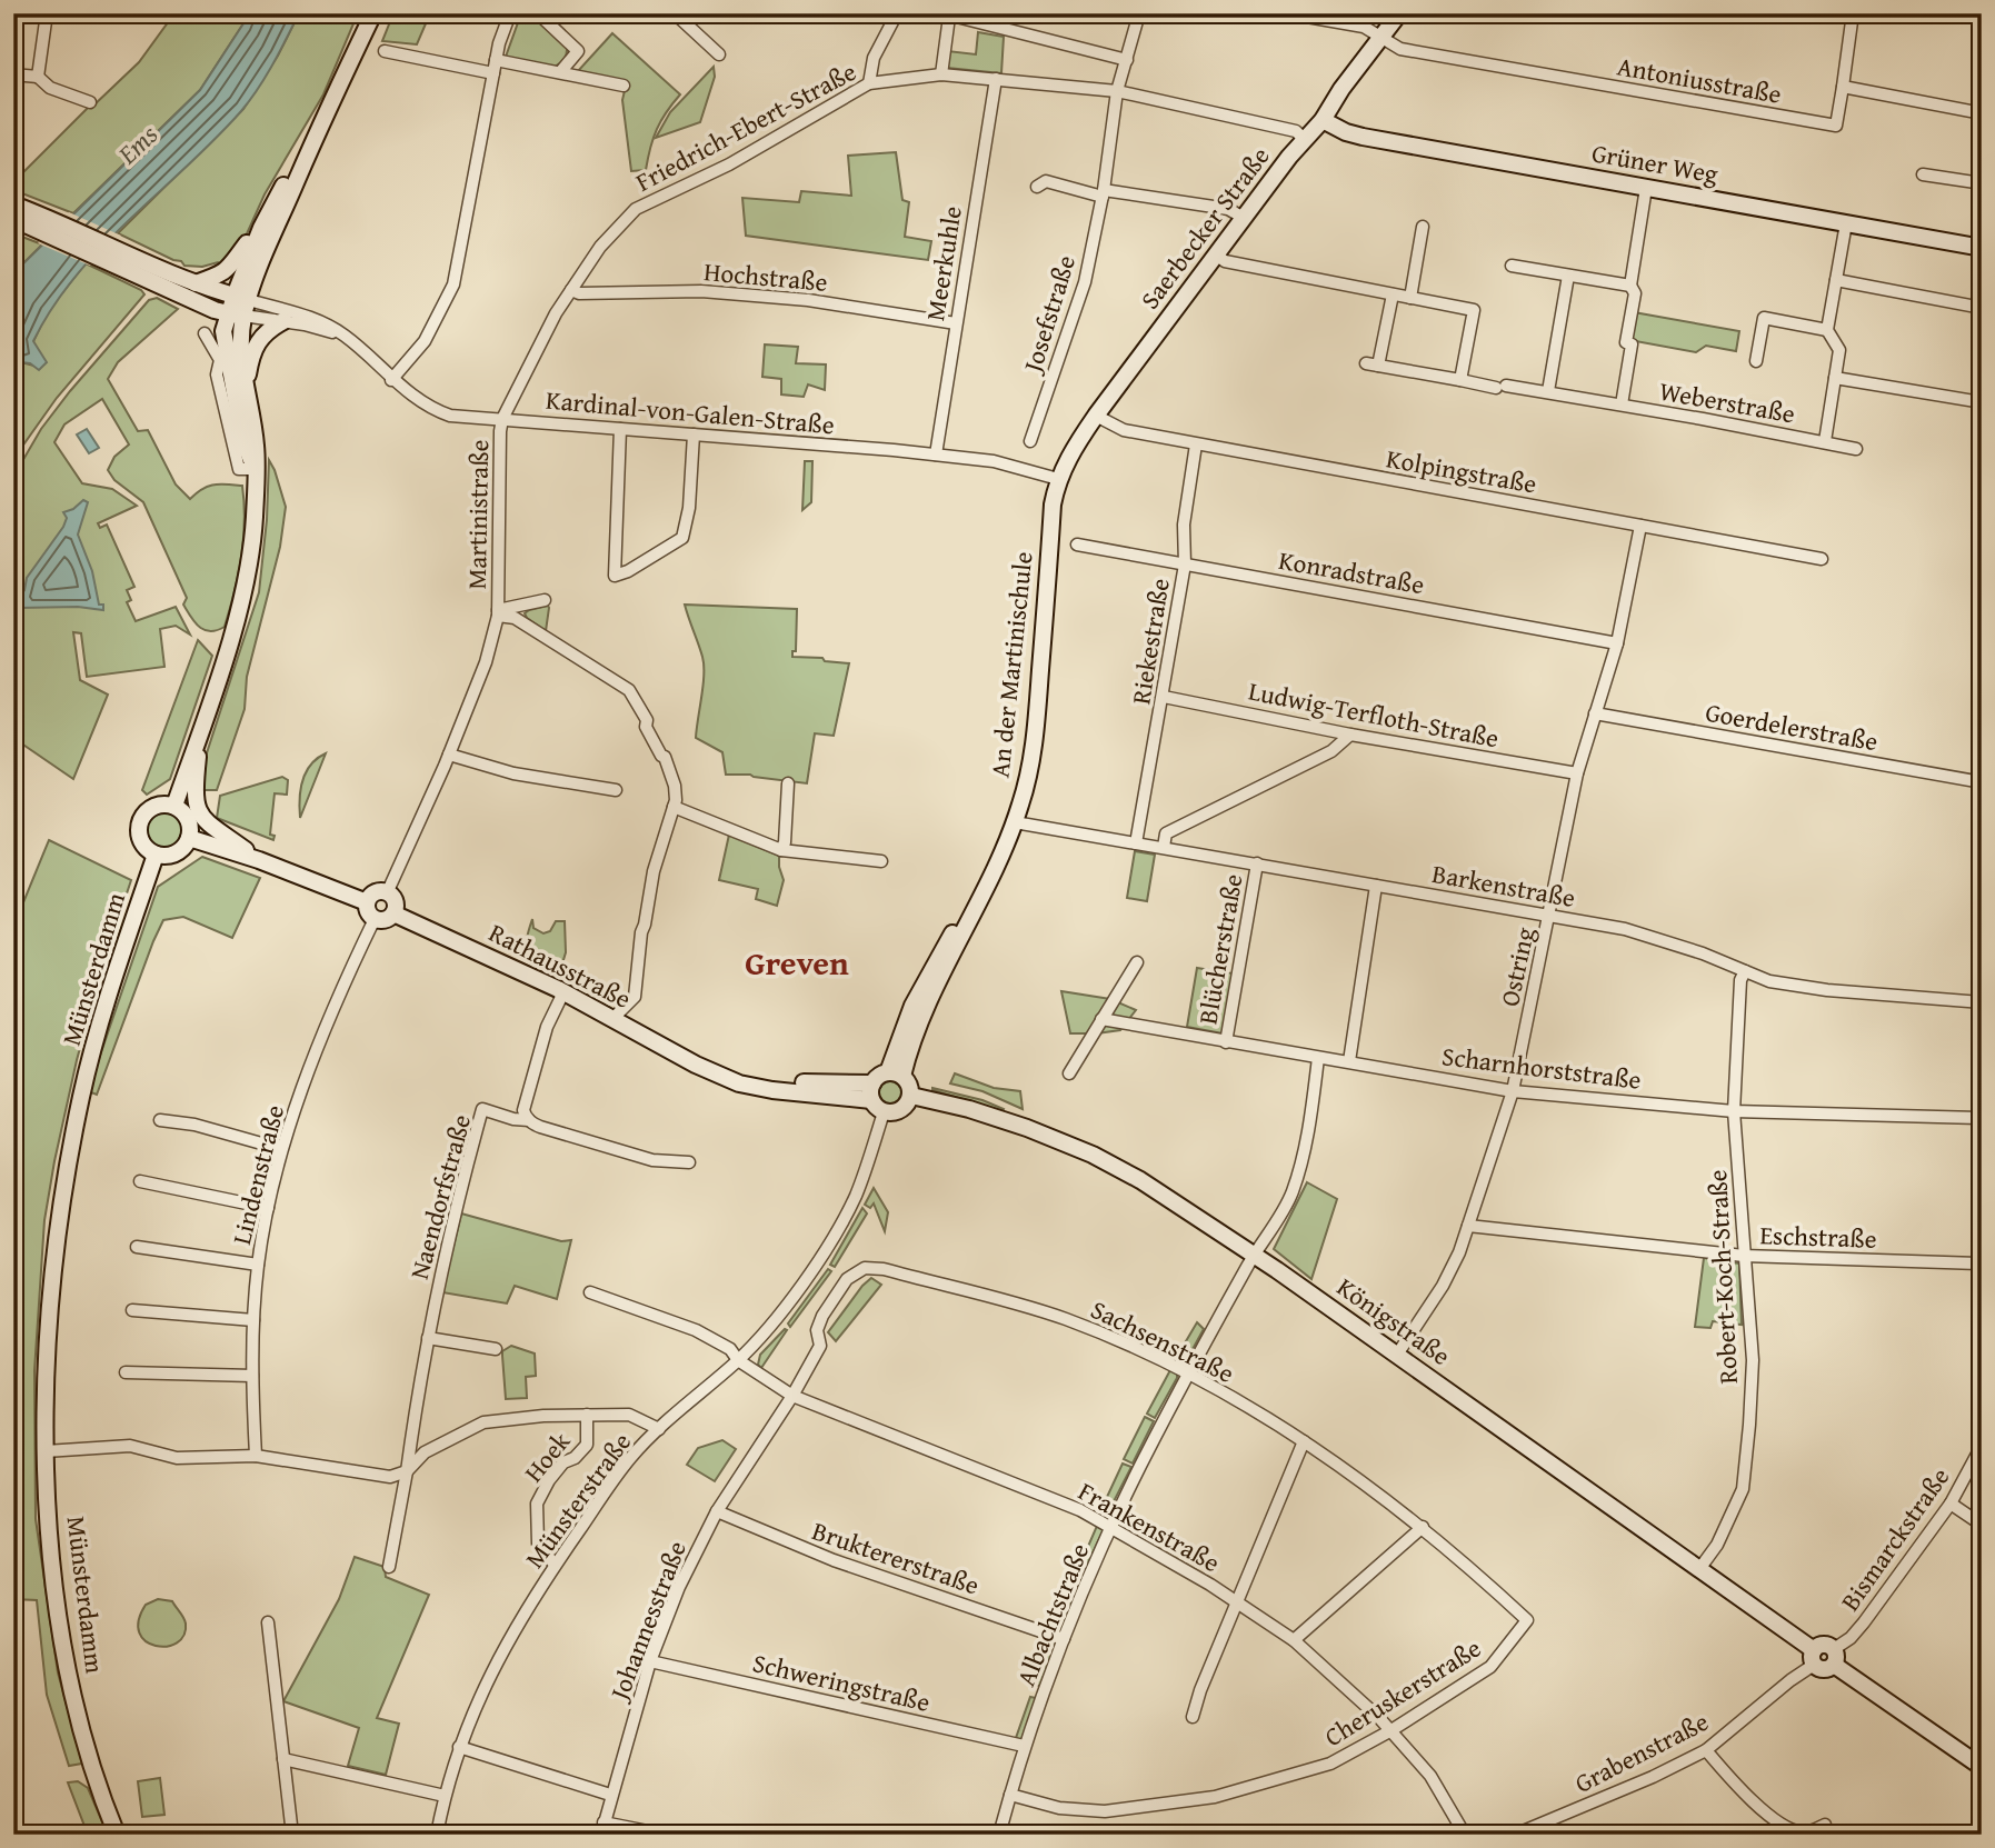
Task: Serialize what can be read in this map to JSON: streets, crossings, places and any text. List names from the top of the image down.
{
  "streets": {
    "street": [
      "Antoniusstraße",
      "Friedrich-Ebert-Straße",
      "Grüner Weg",
      "Saerbecker Straße",
      "Meerkuhle",
      "Hochstraße",
      "Josefstraße",
      "Weberstraße",
      "Kardinal-von-Galen-Straße",
      "Kolpingstraße",
      "Martinistraße",
      "Konradstraße",
      "Riekestraße",
      "An der Martinischule",
      "Ludwig-Terfloth-Straße",
      "Goerdelerstraße",
      "Barkenstraße",
      "Blücherstraße",
      "Rathausstraße",
      "Ostring",
      "Münsterdamm",
      "Scharnhorststraße",
      "Lindenstraße",
      "Naendorfstraße",
      "Eschstraße",
      "Robert-Koch-Straße",
      "Königstraße",
      "Sachsenstraße",
      "Hoek",
      "Münsterstraße",
      "Frankenstraße",
      "Bismarckstraße",
      "Bruktererstraße",
      "Albachtstraße",
      "Johannesstraße",
      "Schweringstraße",
      "Cheruskerstraße",
      "Grabenstraße"
    ]
  },
  "crossings": [
    ["Antoniusstraße", "Saerbecker Straße"],
    ["Friedrich-Ebert-Straße", "Saerbecker Straße"],
    ["Friedrich-Ebert-Straße", "Meerkuhle"],
    ["Friedrich-Ebert-Straße", "Hochstraße"],
    ["Friedrich-Ebert-Straße", "Josefstraße"],
    ["Friedrich-Ebert-Straße", "Kardinal-von-Galen-Straße"],
    ["Friedrich-Ebert-Straße", "Martinistraße"],
    ["Grüner Weg", "Saerbecker Straße"],
    ["Grüner Weg", "Weberstraße"],
    ["Saerbecker Straße", "Kardinal-von-Galen-Straße"],
    ["Saerbecker Straße", "Kolpingstraße"],
    ["Saerbecker Straße", "An der Martinischule"],
    ["Meerkuhle", "Hochstraße"],
    ["Meerkuhle", "Kardinal-von-Galen-Straße"],
    ["Kardinal-von-Galen-Straße", "Martinistraße"],
    ["Kardinal-von-Galen-Straße", "An der Martinischule"],
    ["Kolpingstraße", "Riekestraße"],
    ["Kolpingstraße", "Ostring"],
    ["Martinistraße", "Rathausstraße"],
    ["Konradstraße", "Riekestraße"],
    ["Konradstraße", "Ostring"],
    ["Riekestraße", "Ludwig-Terfloth-Straße"],
    ["Riekestraße", "Barkenstraße"],
    ["An der Martinischule", "Barkenstraße"],
    ["An der Martinischule", "Königstraße"],
    ["An der Martinischule", "Münsterstraße"],
    ["Ludwig-Terfloth-Straße", "Ostring"],
    ["Goerdelerstraße", "Ostring"],
    ["Barkenstraße", "Blücherstraße"],
    ["Barkenstraße", "Ostring"],
    ["Barkenstraße", "Robert-Koch-Straße"],
    ["Blücherstraße", "Scharnhorststraße"],
    ["Rathausstraße", "Lindenstraße"],
    ["Ostring", "Scharnhorststraße"],
    ["Ostring", "Eschstraße"],
    ["Ostring", "Königstraße"],
    ["Scharnhorststraße", "Robert-Koch-Straße"],
    ["Scharnhorststraße", "Albachtstraße"],
    ["Eschstraße", "Robert-Koch-Straße"],
    ["Robert-Koch-Straße", "Königstraße"],
    ["Königstraße", "Münsterstraße"],
    ["Königstraße", "Albachtstraße"],
    ["Königstraße", "Grabenstraße"],
    ["Sachsenstraße", "Frankenstraße"],
    ["Sachsenstraße", "Albachtstraße"],
    ["Sachsenstraße", "Johannesstraße"],
    ["Sachsenstraße", "Cheruskerstraße"],
    ["Hoek", "Münsterstraße"],
    ["Münsterstraße", "Frankenstraße"],
    ["Frankenstraße", "Albachtstraße"],
    ["Frankenstraße", "Johannesstraße"],
    ["Frankenstraße", "Cheruskerstraße"],
    ["Bruktererstraße", "Albachtstraße"],
    ["Bruktererstraße", "Johannesstraße"],
    ["Albachtstraße", "Schweringstraße"],
    ["Albachtstraße", "Cheruskerstraße"],
    ["Johannesstraße", "Schweringstraße"]
  ],
  "districts": ["Greven"],
  "water": ["Ems"]
}
